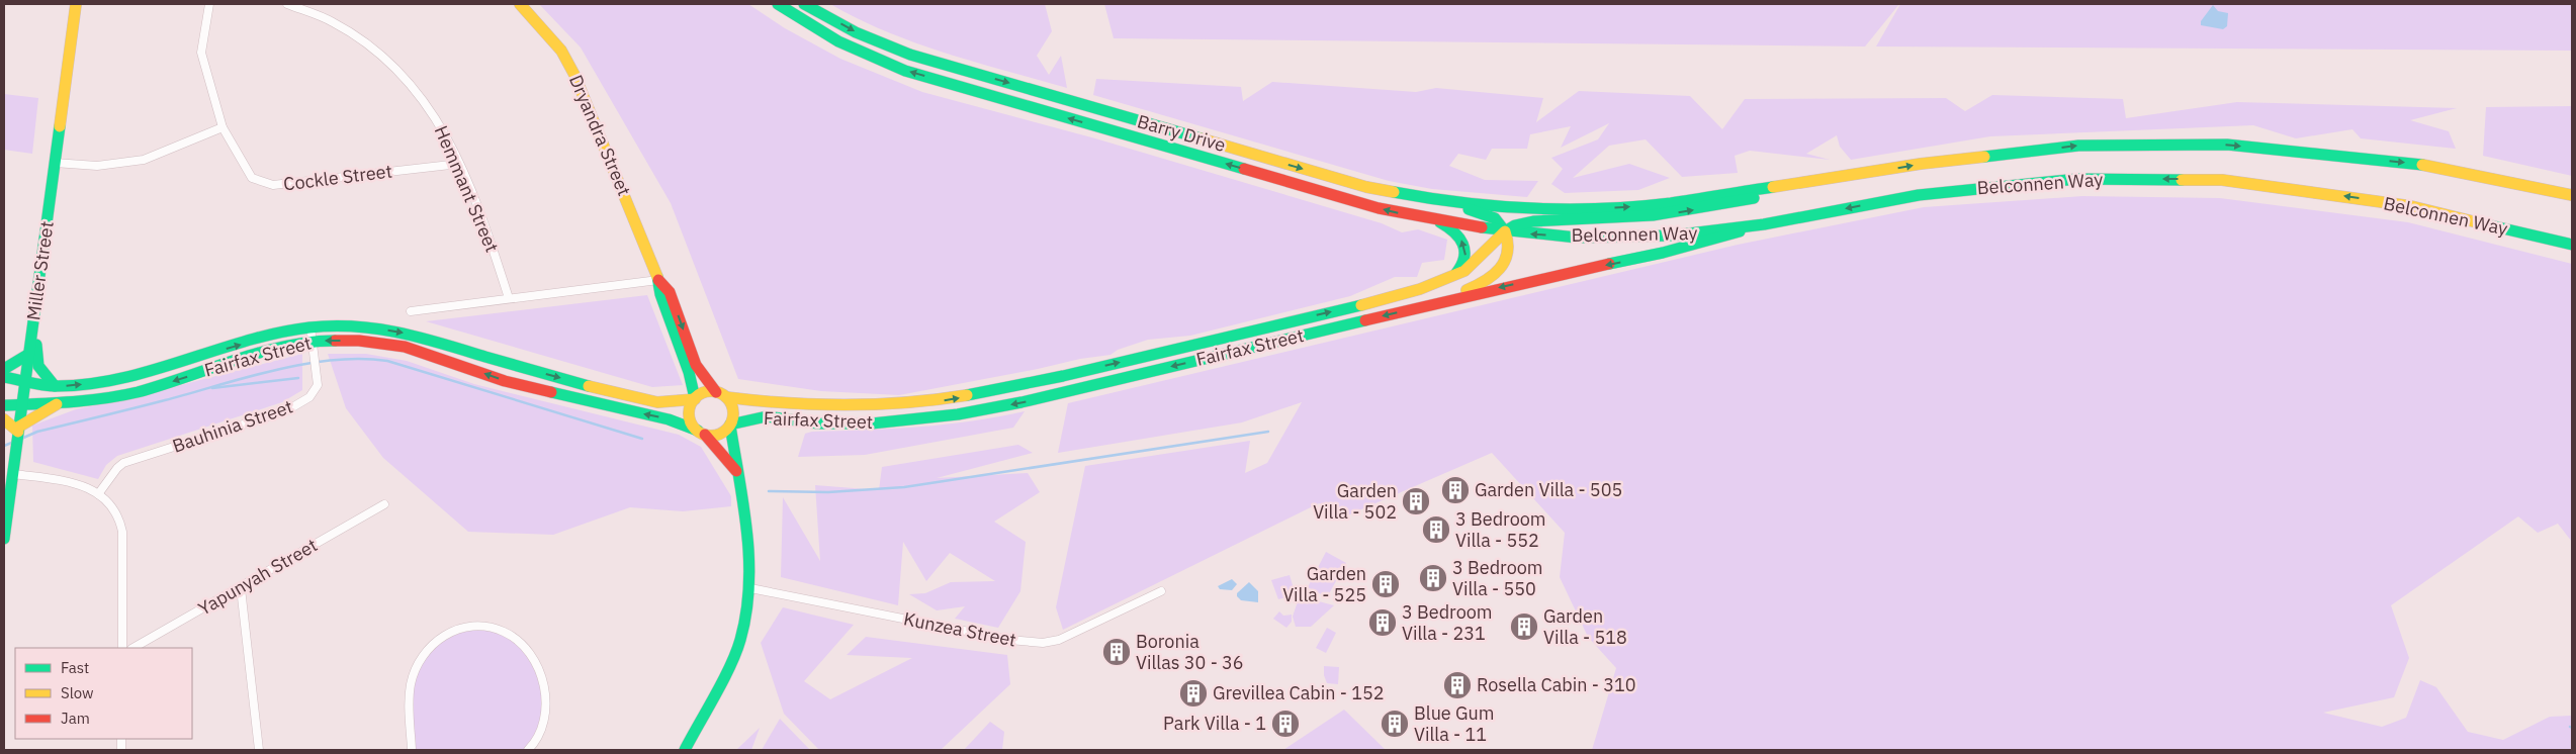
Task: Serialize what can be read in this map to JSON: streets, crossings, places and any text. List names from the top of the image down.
{
  "streets": {
    "main road": [
      "Barry Drive",
      "Dryandra Street",
      "Belconnen Way",
      "Miller Street",
      "Fairfax Street"
    ],
    "street": [
      "Cockle Street",
      "Hemmant Street",
      "Bauhinia Street",
      "Yapunyah Street",
      "Kunzea Street"
    ]
  },
  "crossings": [
    ["Barry Drive", "Belconnen Way"],
    ["Barry Drive", "Fairfax Street"],
    ["Dryandra Street", "Fairfax Street"],
    ["Cockle Street", "Hemmant Street"],
    ["Belconnen Way", "Fairfax Street"],
    ["Miller Street", "Fairfax Street"],
    ["Fairfax Street", "Bauhinia Street"]
  ],
  "places": {
    "building": [
      "Garden Villa - 505",
      "Garden Villa - 502",
      "3 Bedroom Villa - 552",
      "3 Bedroom Villa - 550",
      "Garden Villa - 525",
      "3 Bedroom Villa - 231",
      "Garden Villa - 518",
      "Boronia Villas 30 - 36",
      "Rosella Cabin - 310",
      "Grevillea Cabin - 152",
      "Park Villa - 1",
      "Blue Gum Villa - 11"
    ]
  },
  "legend": ["Fast", "Slow", "Jam"]
}
